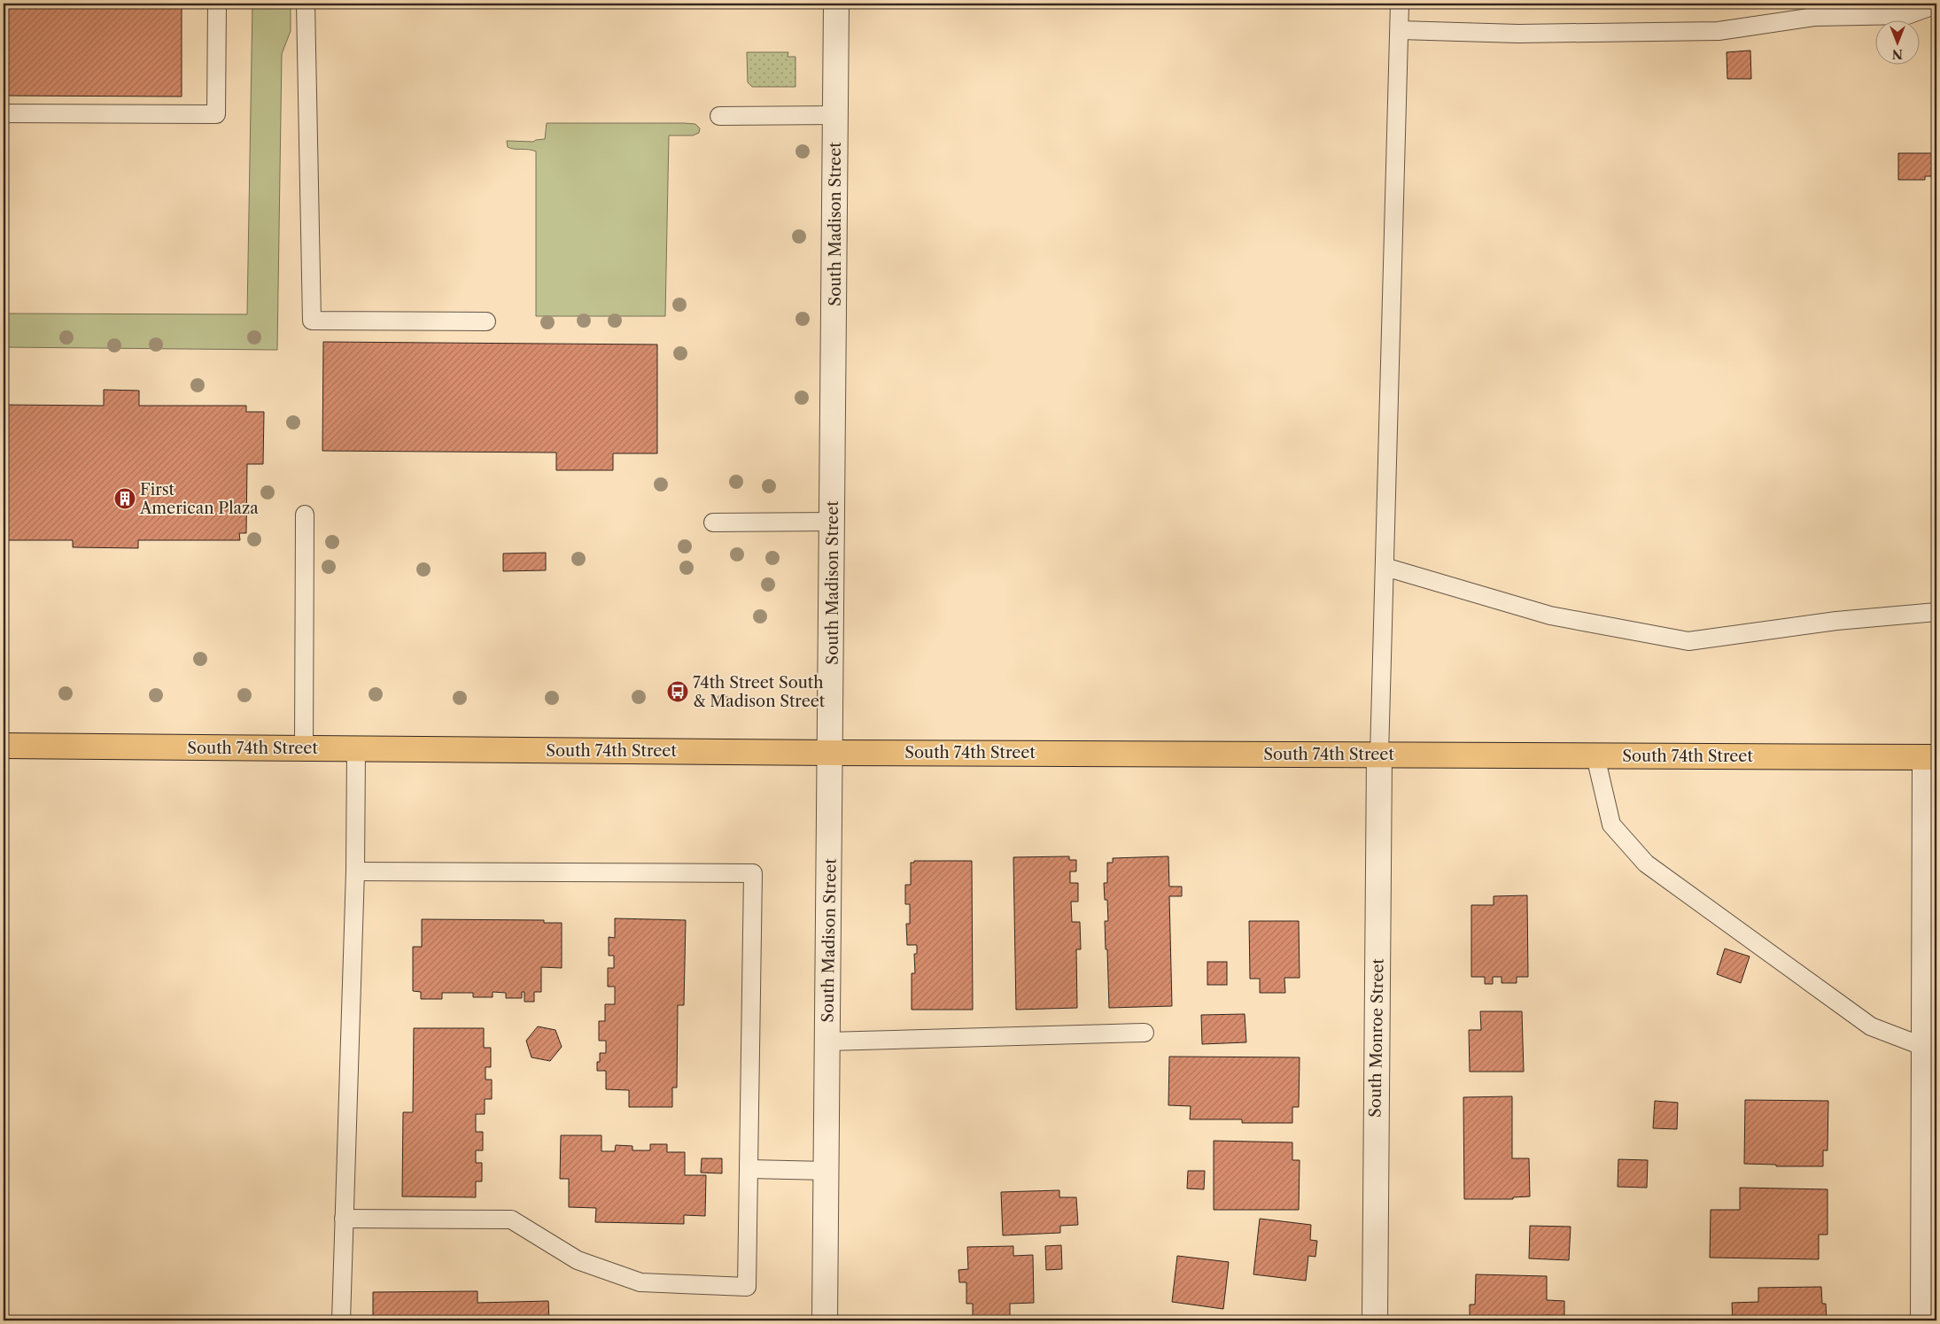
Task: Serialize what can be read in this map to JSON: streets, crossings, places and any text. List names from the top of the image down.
{
  "streets": {
    "main road": ["South 74th Street"],
    "street": ["South Madison Street", "South Monroe Street"]
  },
  "crossings": [
    ["South Madison Street", "South 74th Street"],
    ["South 74th Street", "South Monroe Street"]
  ],
  "places": {
    "building": ["First American Plaza"],
    "bus stop": ["74th Street South & Madison Street"]
  },
  "north": "bottom"
}
